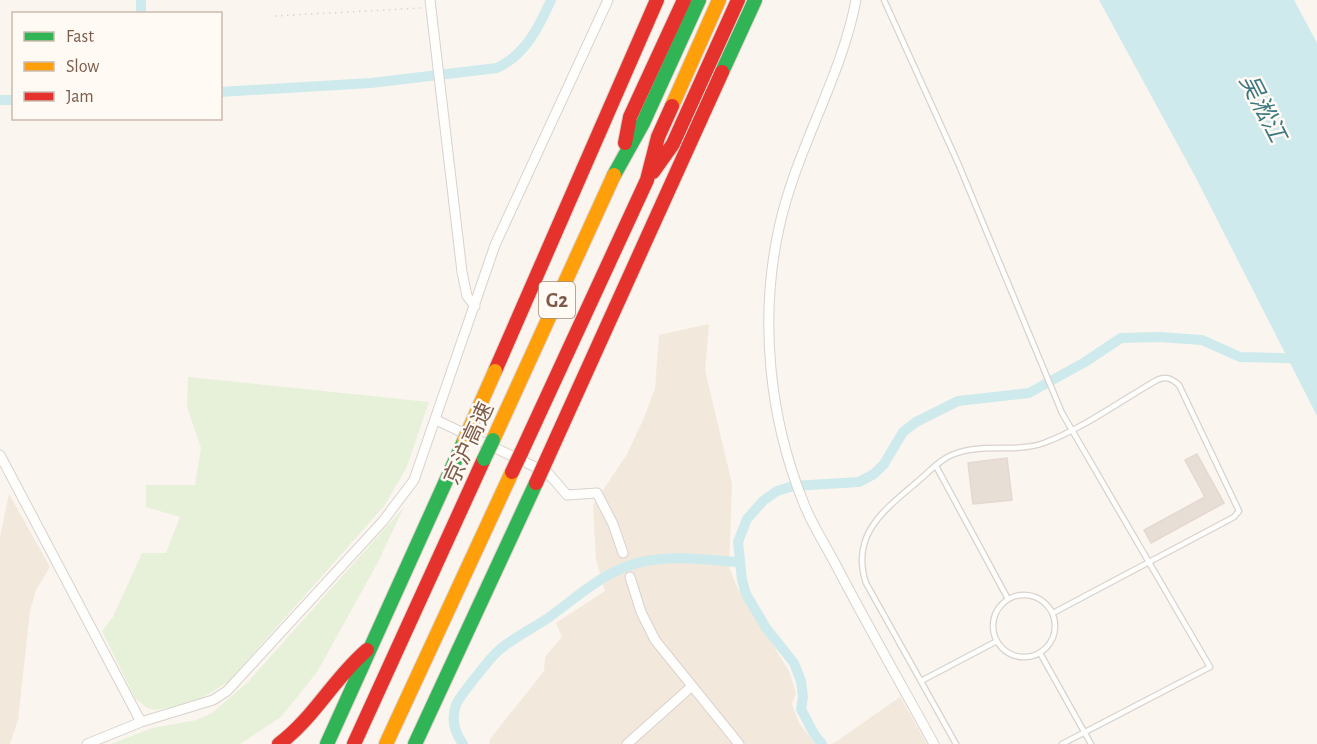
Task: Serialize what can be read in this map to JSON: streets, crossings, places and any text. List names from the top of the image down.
{
  "streets": {
    "highway": ["G2", "京沪高速"]
  },
  "water": ["吴淞江"],
  "legend": ["Fast", "Slow", "Jam"]
}
